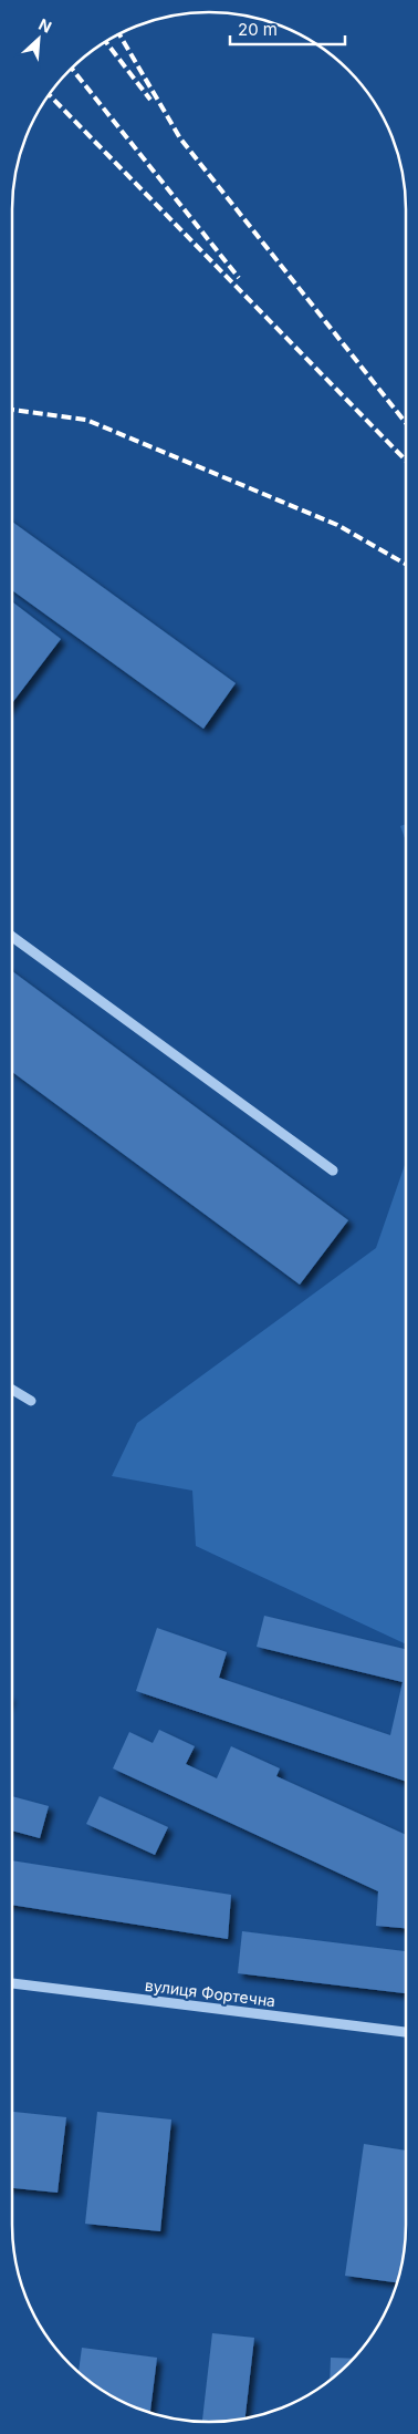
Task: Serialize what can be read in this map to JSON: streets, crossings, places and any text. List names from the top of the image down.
{
  "streets": {
    "street": ["вулиця Фортечна"]
  },
  "scale_bar": "20 m",
  "north": "top right"
}
